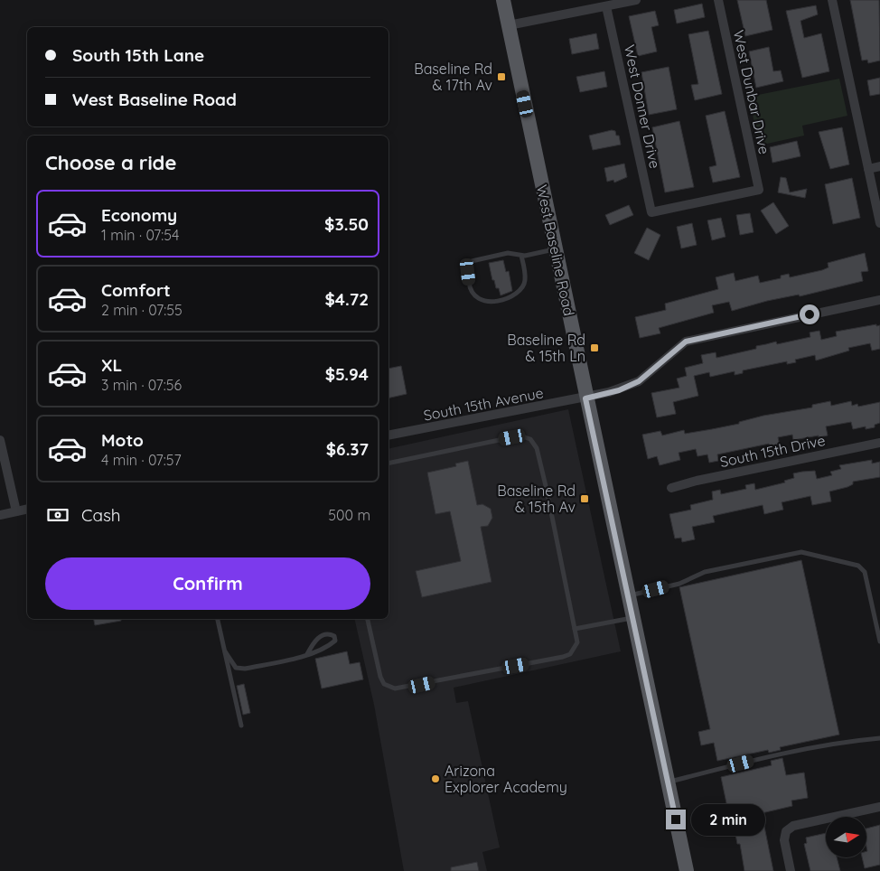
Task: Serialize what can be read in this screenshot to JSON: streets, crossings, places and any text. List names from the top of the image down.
{
  "streets": {
    "main road": ["West Baseline Road"],
    "street": [
      "West Dunbar Drive",
      "West Donner Drive",
      "South 15th Avenue",
      "South 15th Drive"
    ]
  },
  "crossings": [
    ["West Dunbar Drive", "West Donner Drive"],
    ["West Baseline Road", "South 15th Avenue"]
  ],
  "places": {
    "transit": ["Baseline Rd & 17th Av", "Baseline Rd & 15th Ln", "Baseline Rd & 15th Av"],
    "other": ["Arizona Explorer Academy"]
  },
  "north": "right",
  "page": {
    "banner": ["South 15th Lane", "West Baseline Road"],
    "heading": "Choose a ride",
    "list": [
      {
        "name": "Economy",
        "note": "1 min · 07:54",
        "value": "$3.50"
      },
      {
        "name": "Comfort",
        "note": "2 min · 07:55",
        "value": "$4.72"
      },
      {
        "name": "XL",
        "note": "3 min · 07:56",
        "value": "$5.94"
      },
      {
        "name": "Moto",
        "note": "4 min · 07:57",
        "value": "$6.37"
      }
    ],
    "pay": ["Cash", "500 m"],
    "buttons": "Confirm",
    "bubble": "2 min"
  }
}
